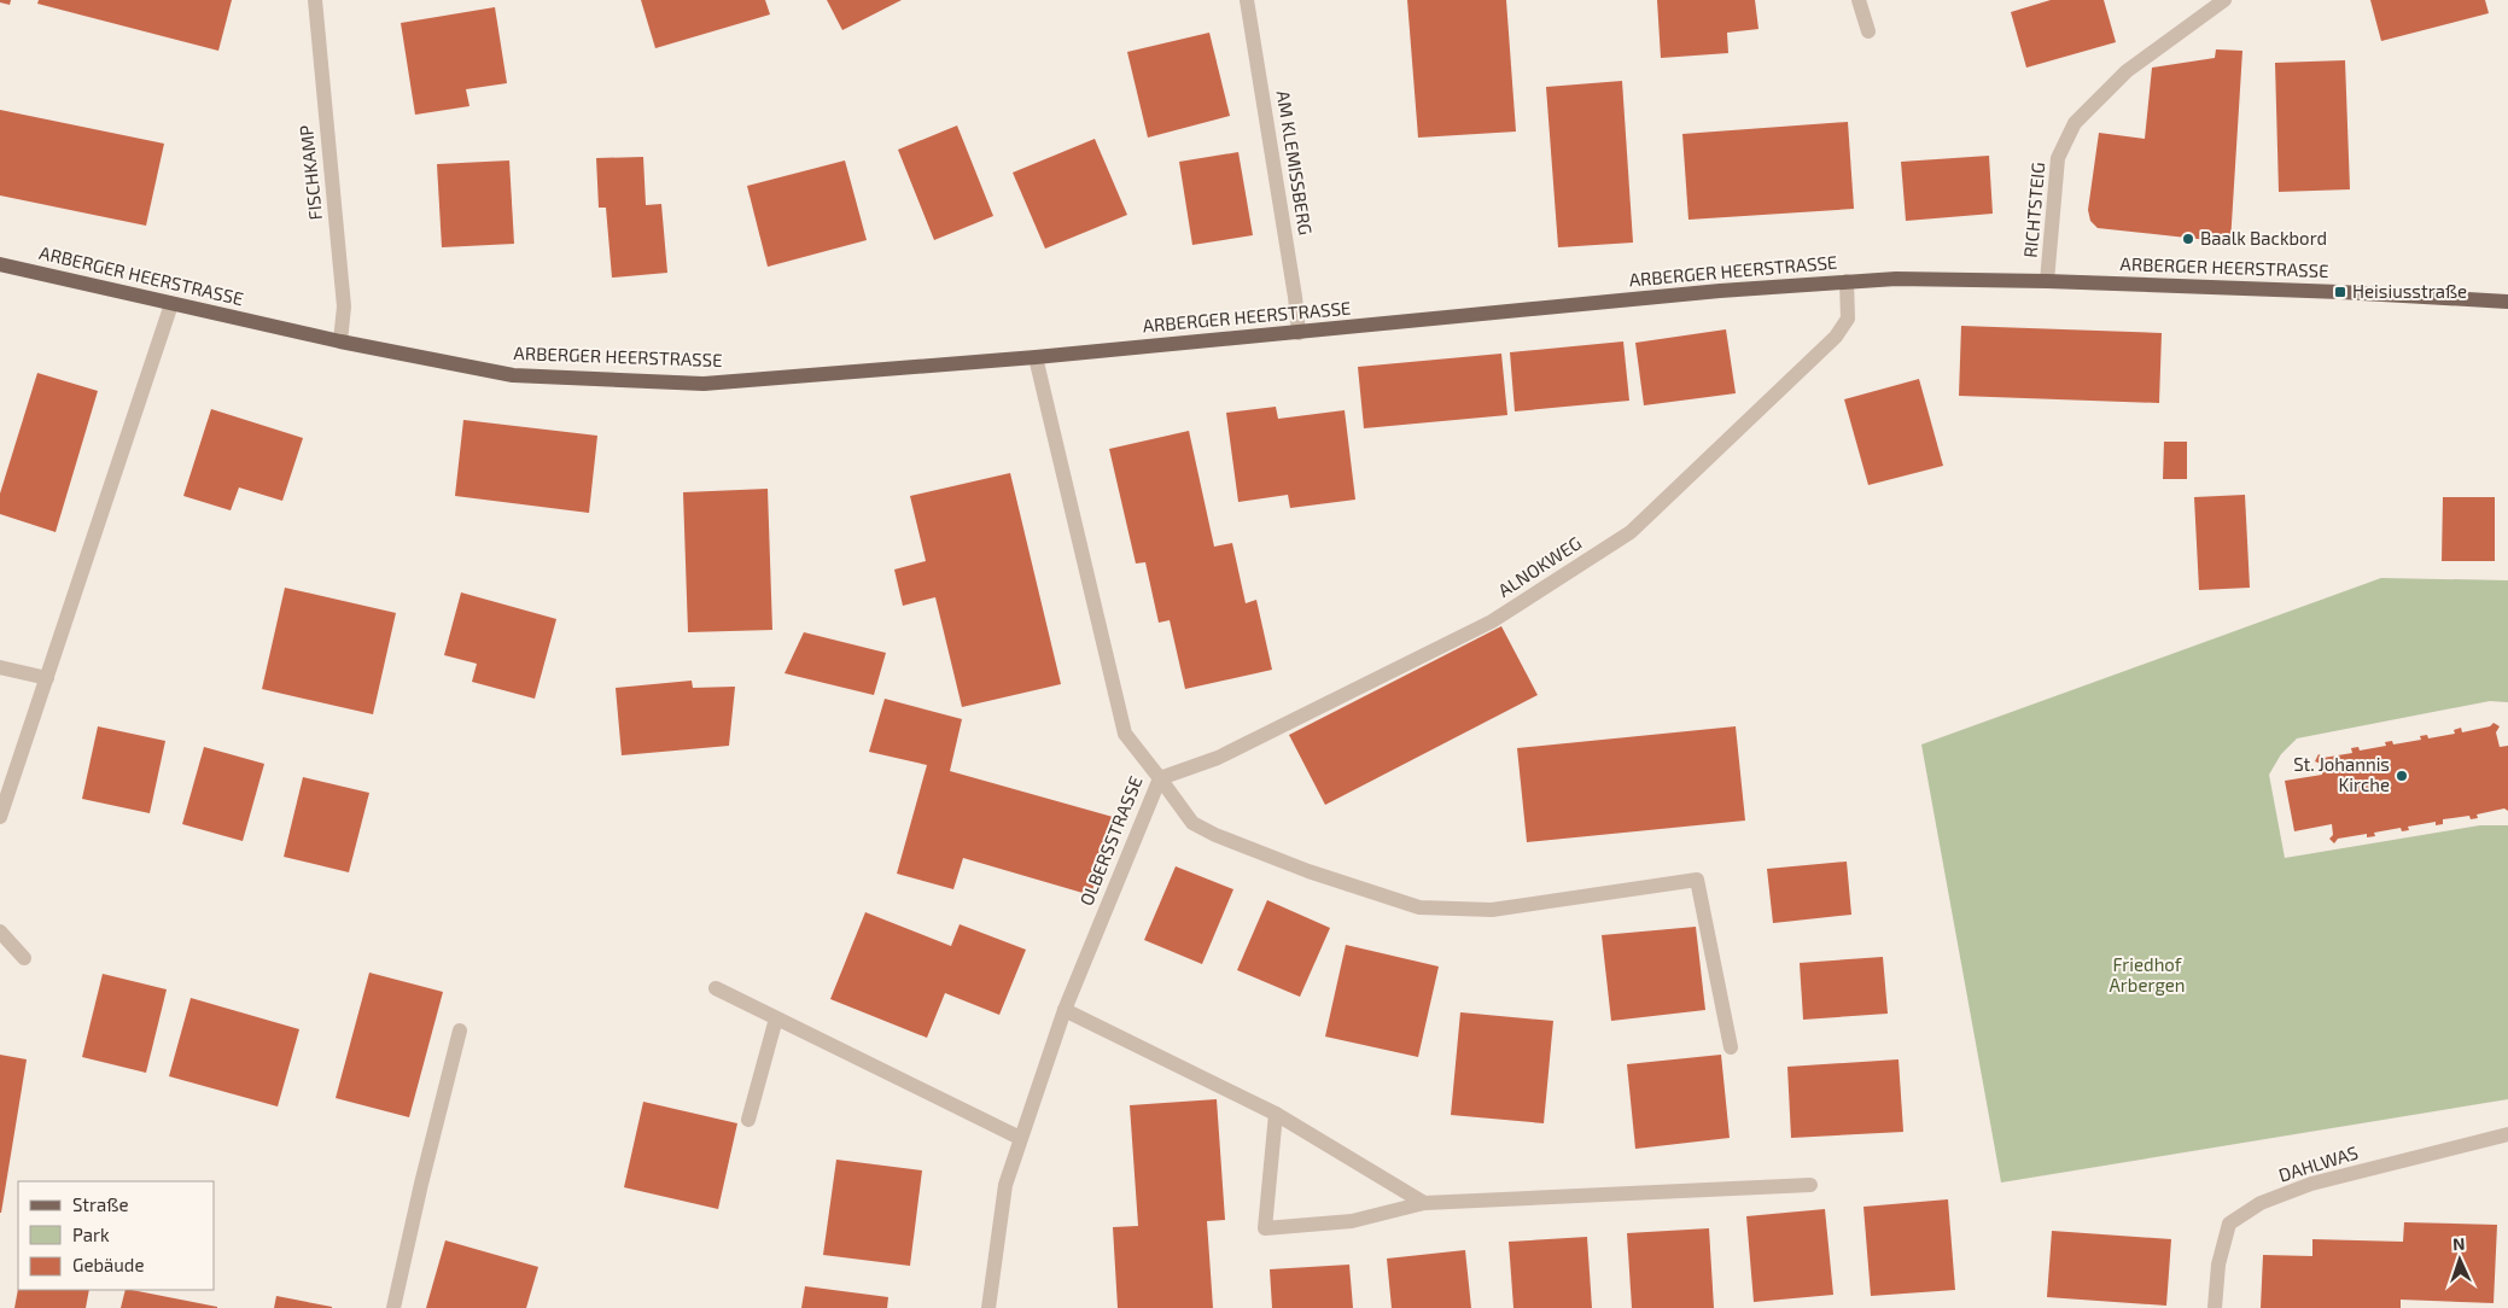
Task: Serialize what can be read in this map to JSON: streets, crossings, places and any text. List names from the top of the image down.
{
  "streets": {
    "main road": ["ARBERGER HEERSTRASSE"],
    "street": [
      "AM KLEMISSBERG",
      "FISCHKAMP",
      "RICHTSTEIG",
      "ALNOKWEG",
      "OLBERSSTRASSE",
      "DAHLWAS"
    ]
  },
  "crossings": [
    ["AM KLEMISSBERG", "ARBERGER HEERSTRASSE"],
    ["FISCHKAMP", "ARBERGER HEERSTRASSE"],
    ["RICHTSTEIG", "ARBERGER HEERSTRASSE"],
    ["ARBERGER HEERSTRASSE", "ALNOKWEG"],
    ["ARBERGER HEERSTRASSE", "OLBERSSTRASSE"],
    ["ALNOKWEG", "OLBERSSTRASSE"]
  ],
  "parks": ["Friedhof Arbergen"],
  "places": {
    "other": ["Baalk Backbord", "St. Johannis Kirche"],
    "transit": ["Heisiusstraße"]
  },
  "legend": ["Straße", "Park", "Gebäude"],
  "north": "top"
}
